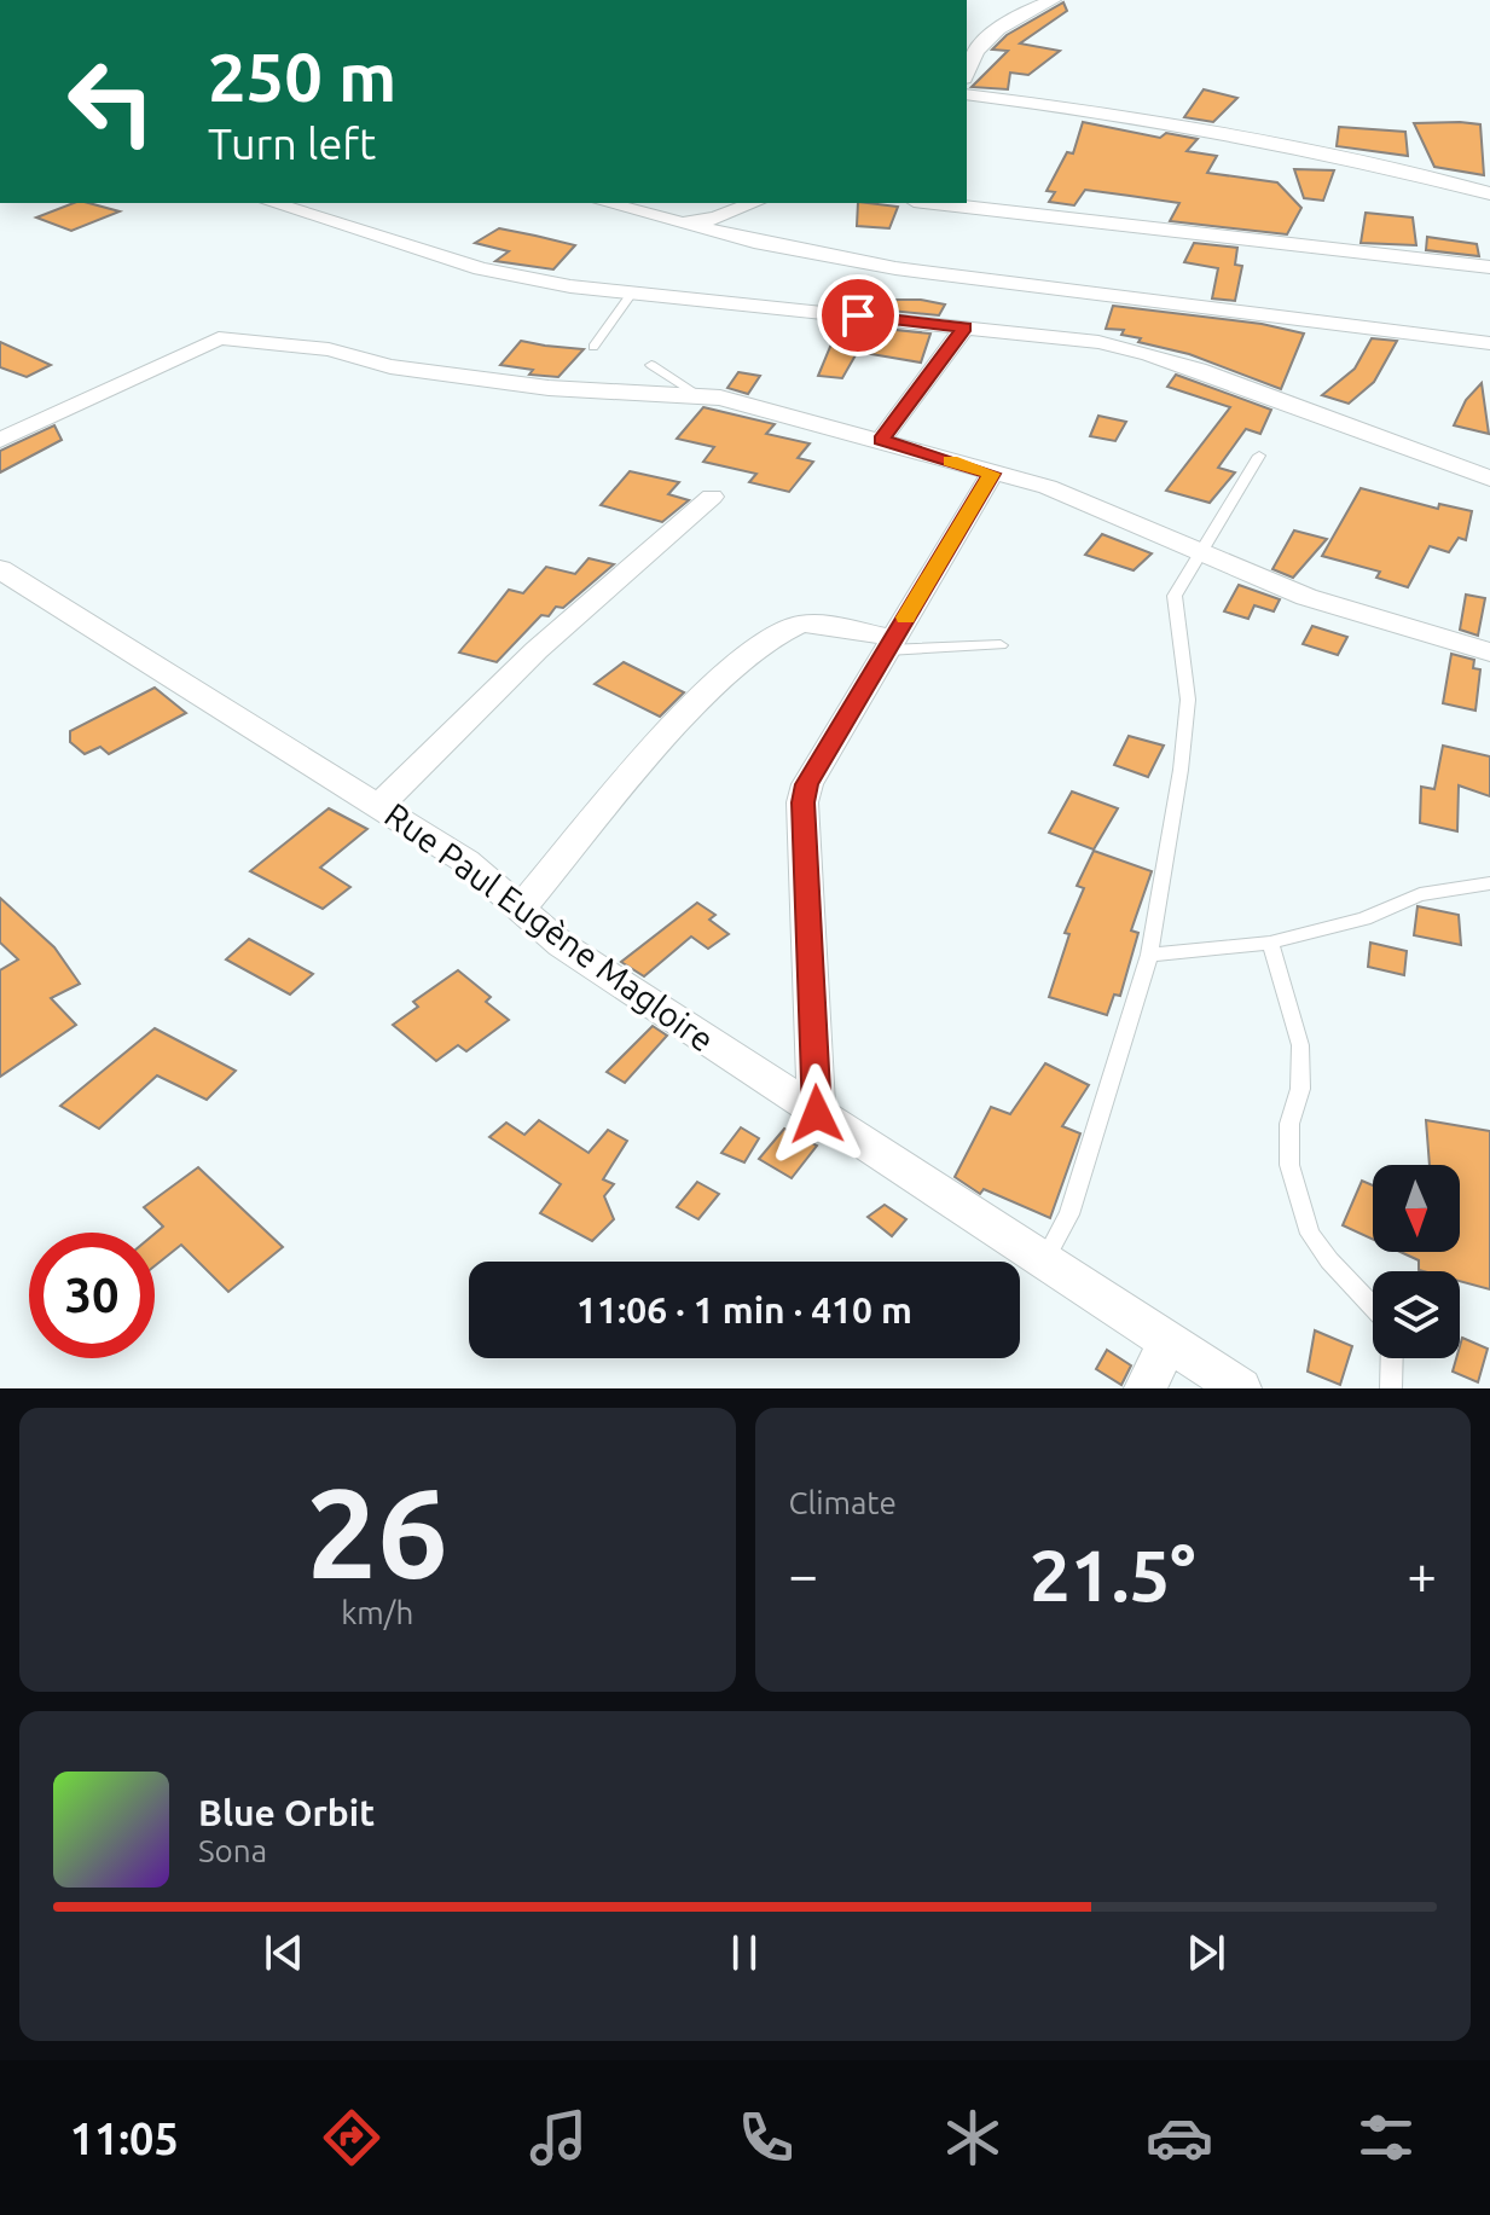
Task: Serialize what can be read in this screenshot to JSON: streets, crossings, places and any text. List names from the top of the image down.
{
  "streets": {
    "street": ["Rue Paul Eugène Magloire"]
  },
  "north": "bottom",
  "page": {
    "turn": ["250 m", "Turn left"],
    "limit": "30",
    "trip": "11:06 · 1 min · 410 m",
    "tile": [
      ["26", "km/h"],
      "Climate"
    ],
    "heat": ["−", "21.5°", "+"],
    "song": ["Blue Orbit", "Sona"],
    "tabs": "11:05"
  }
}
